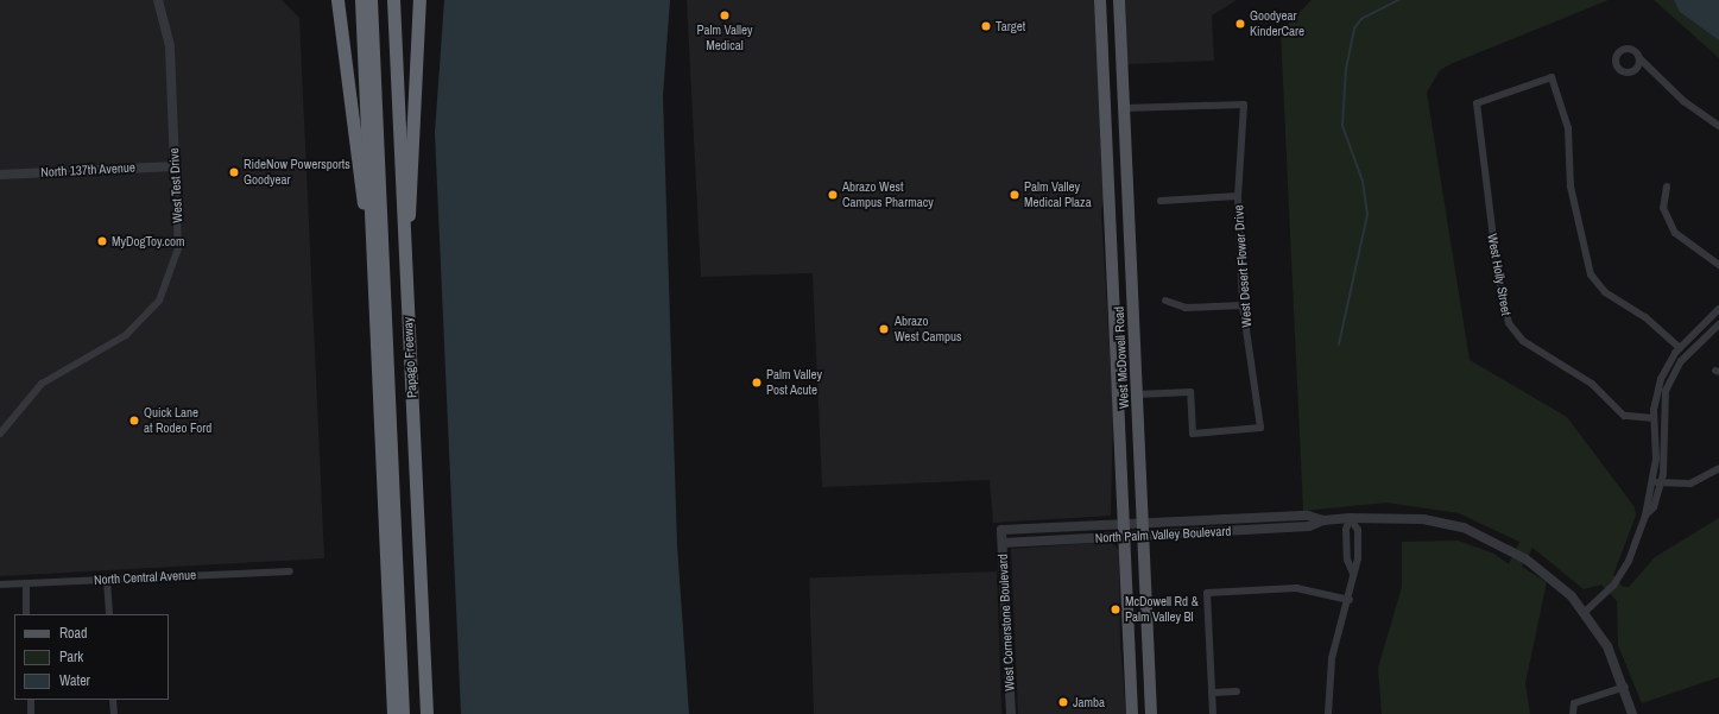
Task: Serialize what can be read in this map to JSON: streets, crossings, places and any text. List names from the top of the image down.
{
  "streets": {
    "highway": ["Papago Freeway"],
    "main road": ["West McDowell Road"],
    "street": [
      "North 137th Avenue",
      "West Test Drive",
      "West Desert Flower Drive",
      "West Holly Street",
      "North Palm Valley Boulevard",
      "North Central Avenue",
      "West Cornerstone Boulevard"
    ]
  },
  "crossings": [
    ["North 137th Avenue", "West Test Drive"],
    ["West Desert Flower Drive", "West McDowell Road"],
    ["West McDowell Road", "North Palm Valley Boulevard"],
    ["North Palm Valley Boulevard", "West Cornerstone Boulevard"]
  ],
  "places": [
    "Palm Valley Medical",
    "Goodyear KinderCare",
    "Target",
    "RideNow Powersports Goodyear",
    "Abrazo West Campus Pharmacy",
    "Palm Valley Medical Plaza",
    "MyDogToy.com",
    "Abrazo West Campus",
    "Palm Valley Post Acute",
    "Quick Lane at Rodeo Ford",
    "McDowell Rd & Palm Valley Bl",
    "Jamba"
  ],
  "legend": ["Road", "Park", "Water"]
}
